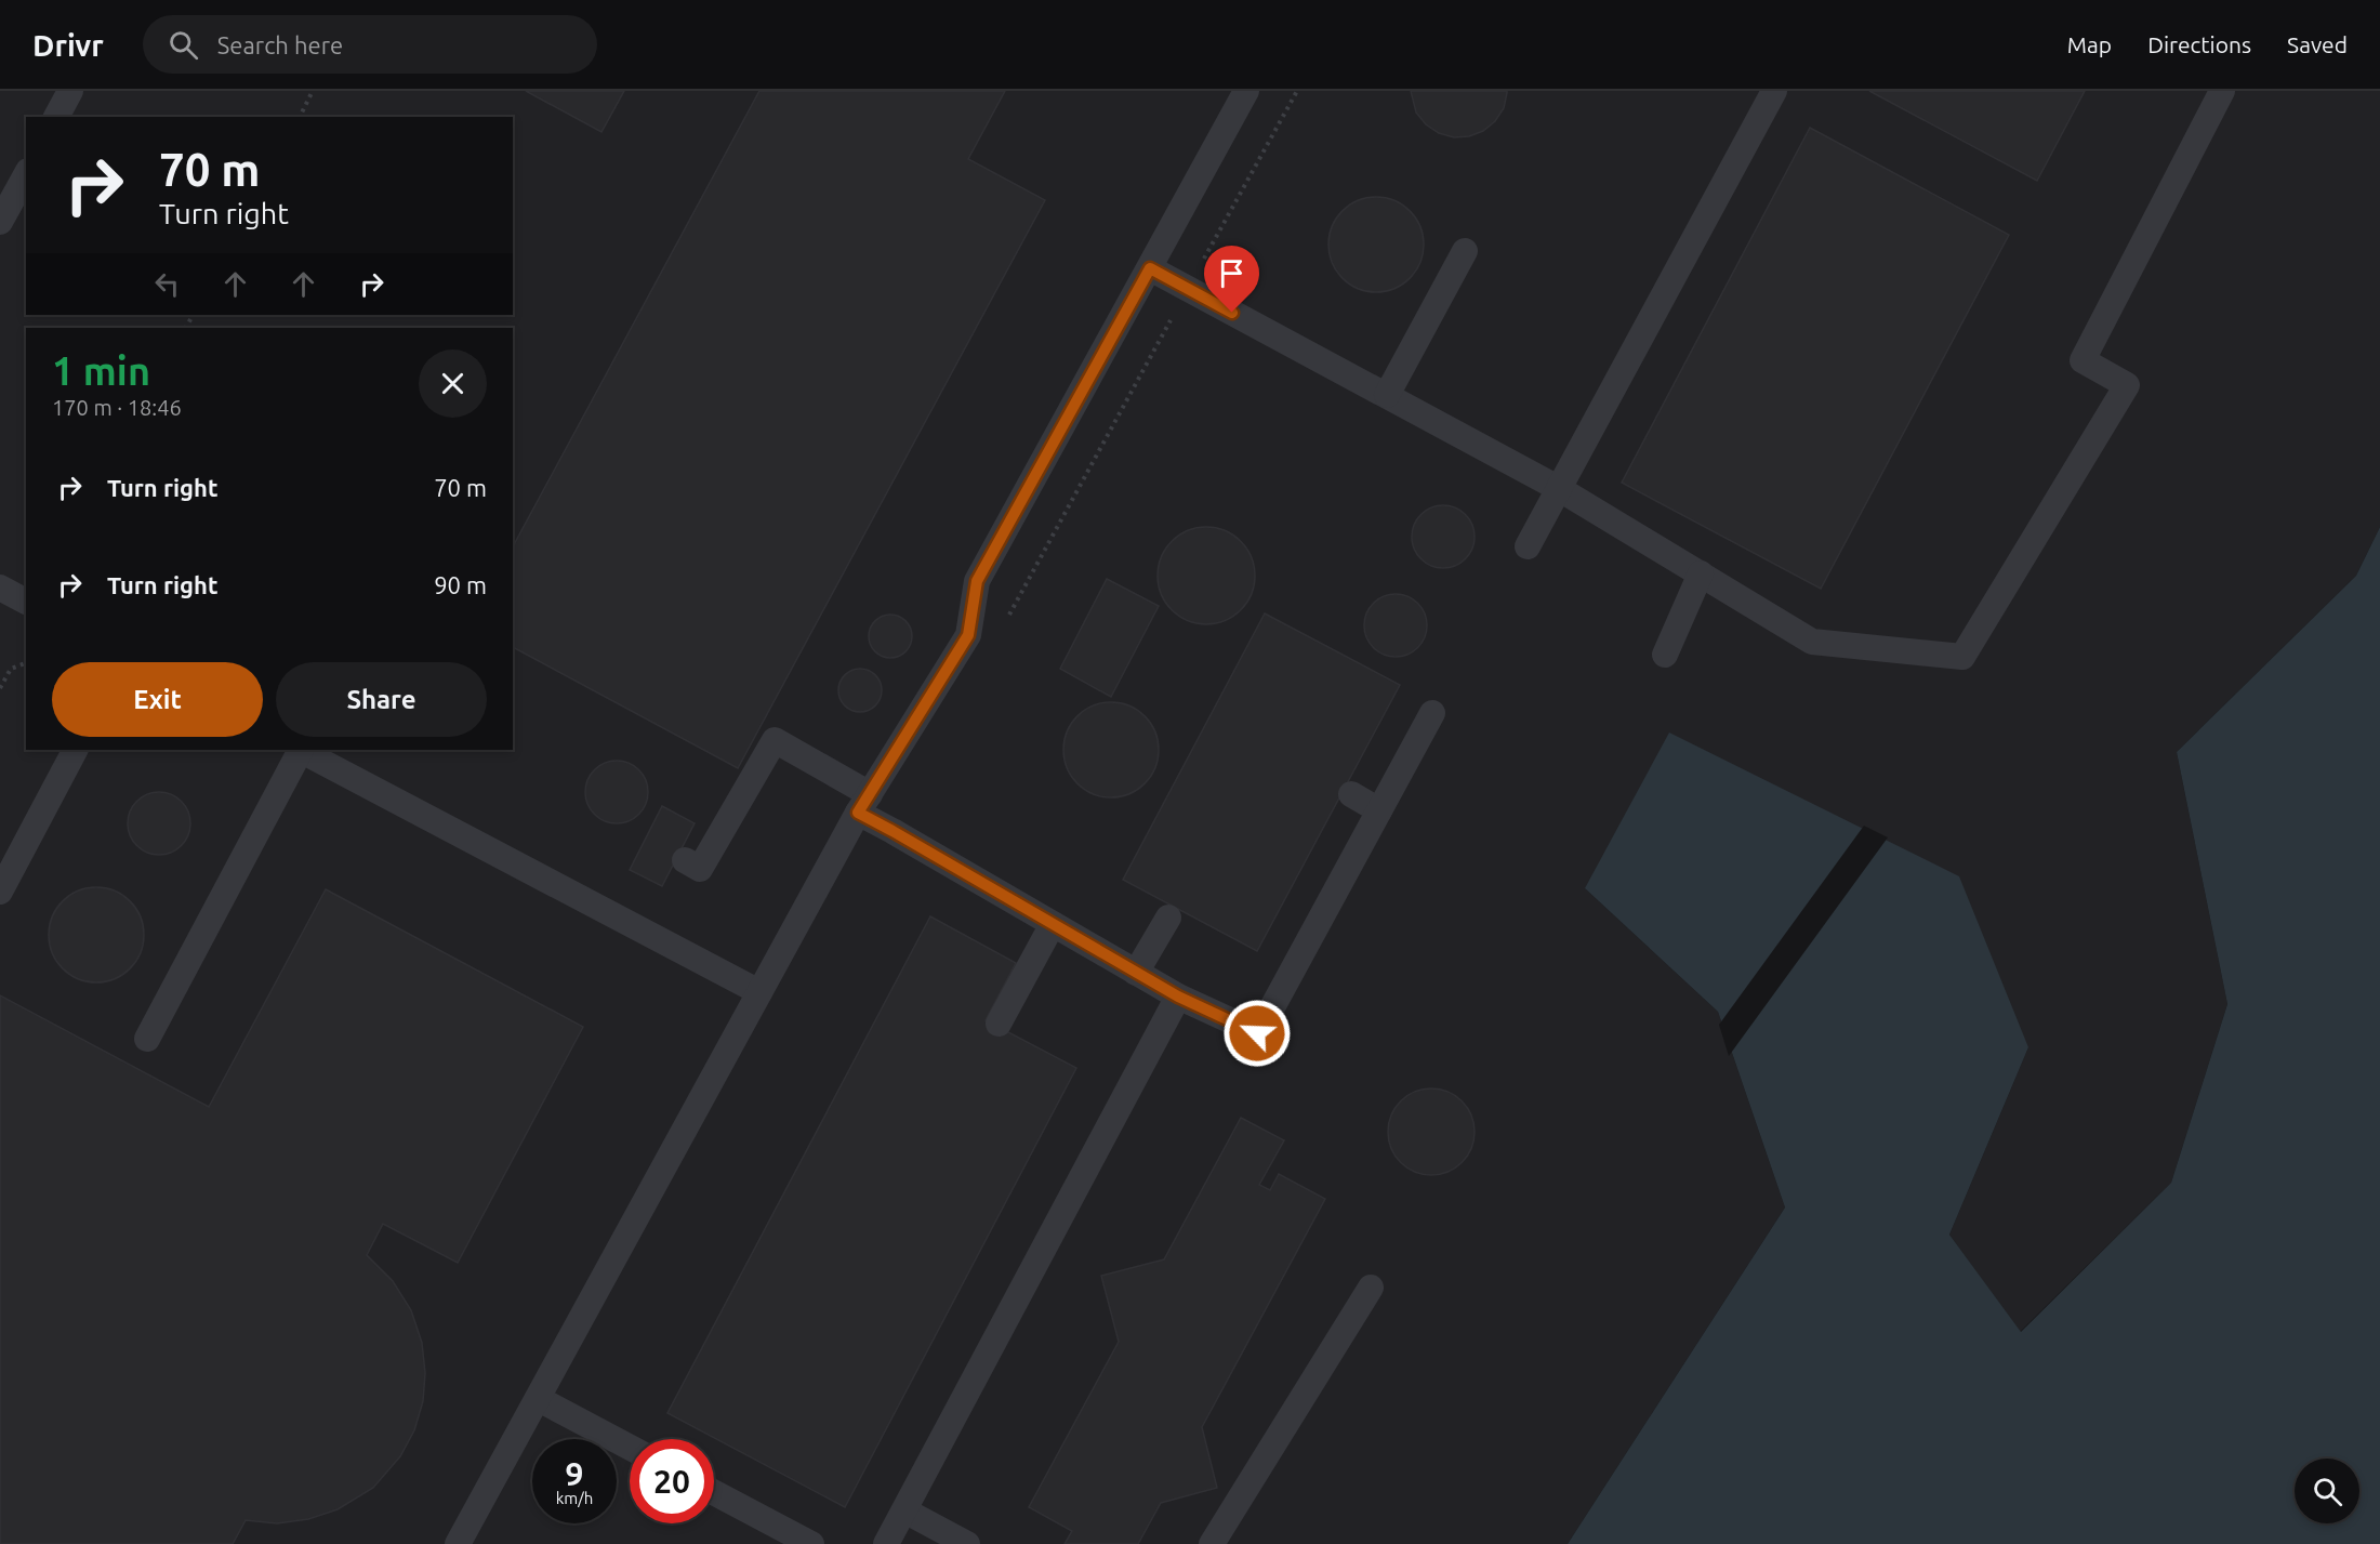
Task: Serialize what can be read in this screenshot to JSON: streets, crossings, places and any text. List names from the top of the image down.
{
  "page": {
    "header": "Drivr",
    "search": "Search here",
    "nav": ["Map", "Directions", "Saved"],
    "turn": ["70 m", "Turn right"],
    "heading": ["1 min", "170 m · 18:46"],
    "list": [
      {
        "name": "Turn right",
        "value": "70 m"
      },
      {
        "name": "Turn right",
        "value": "90 m"
      }
    ],
    "buttons": ["Exit", "Share"],
    "speed": "9 km/h",
    "limit": "20"
  }
}
